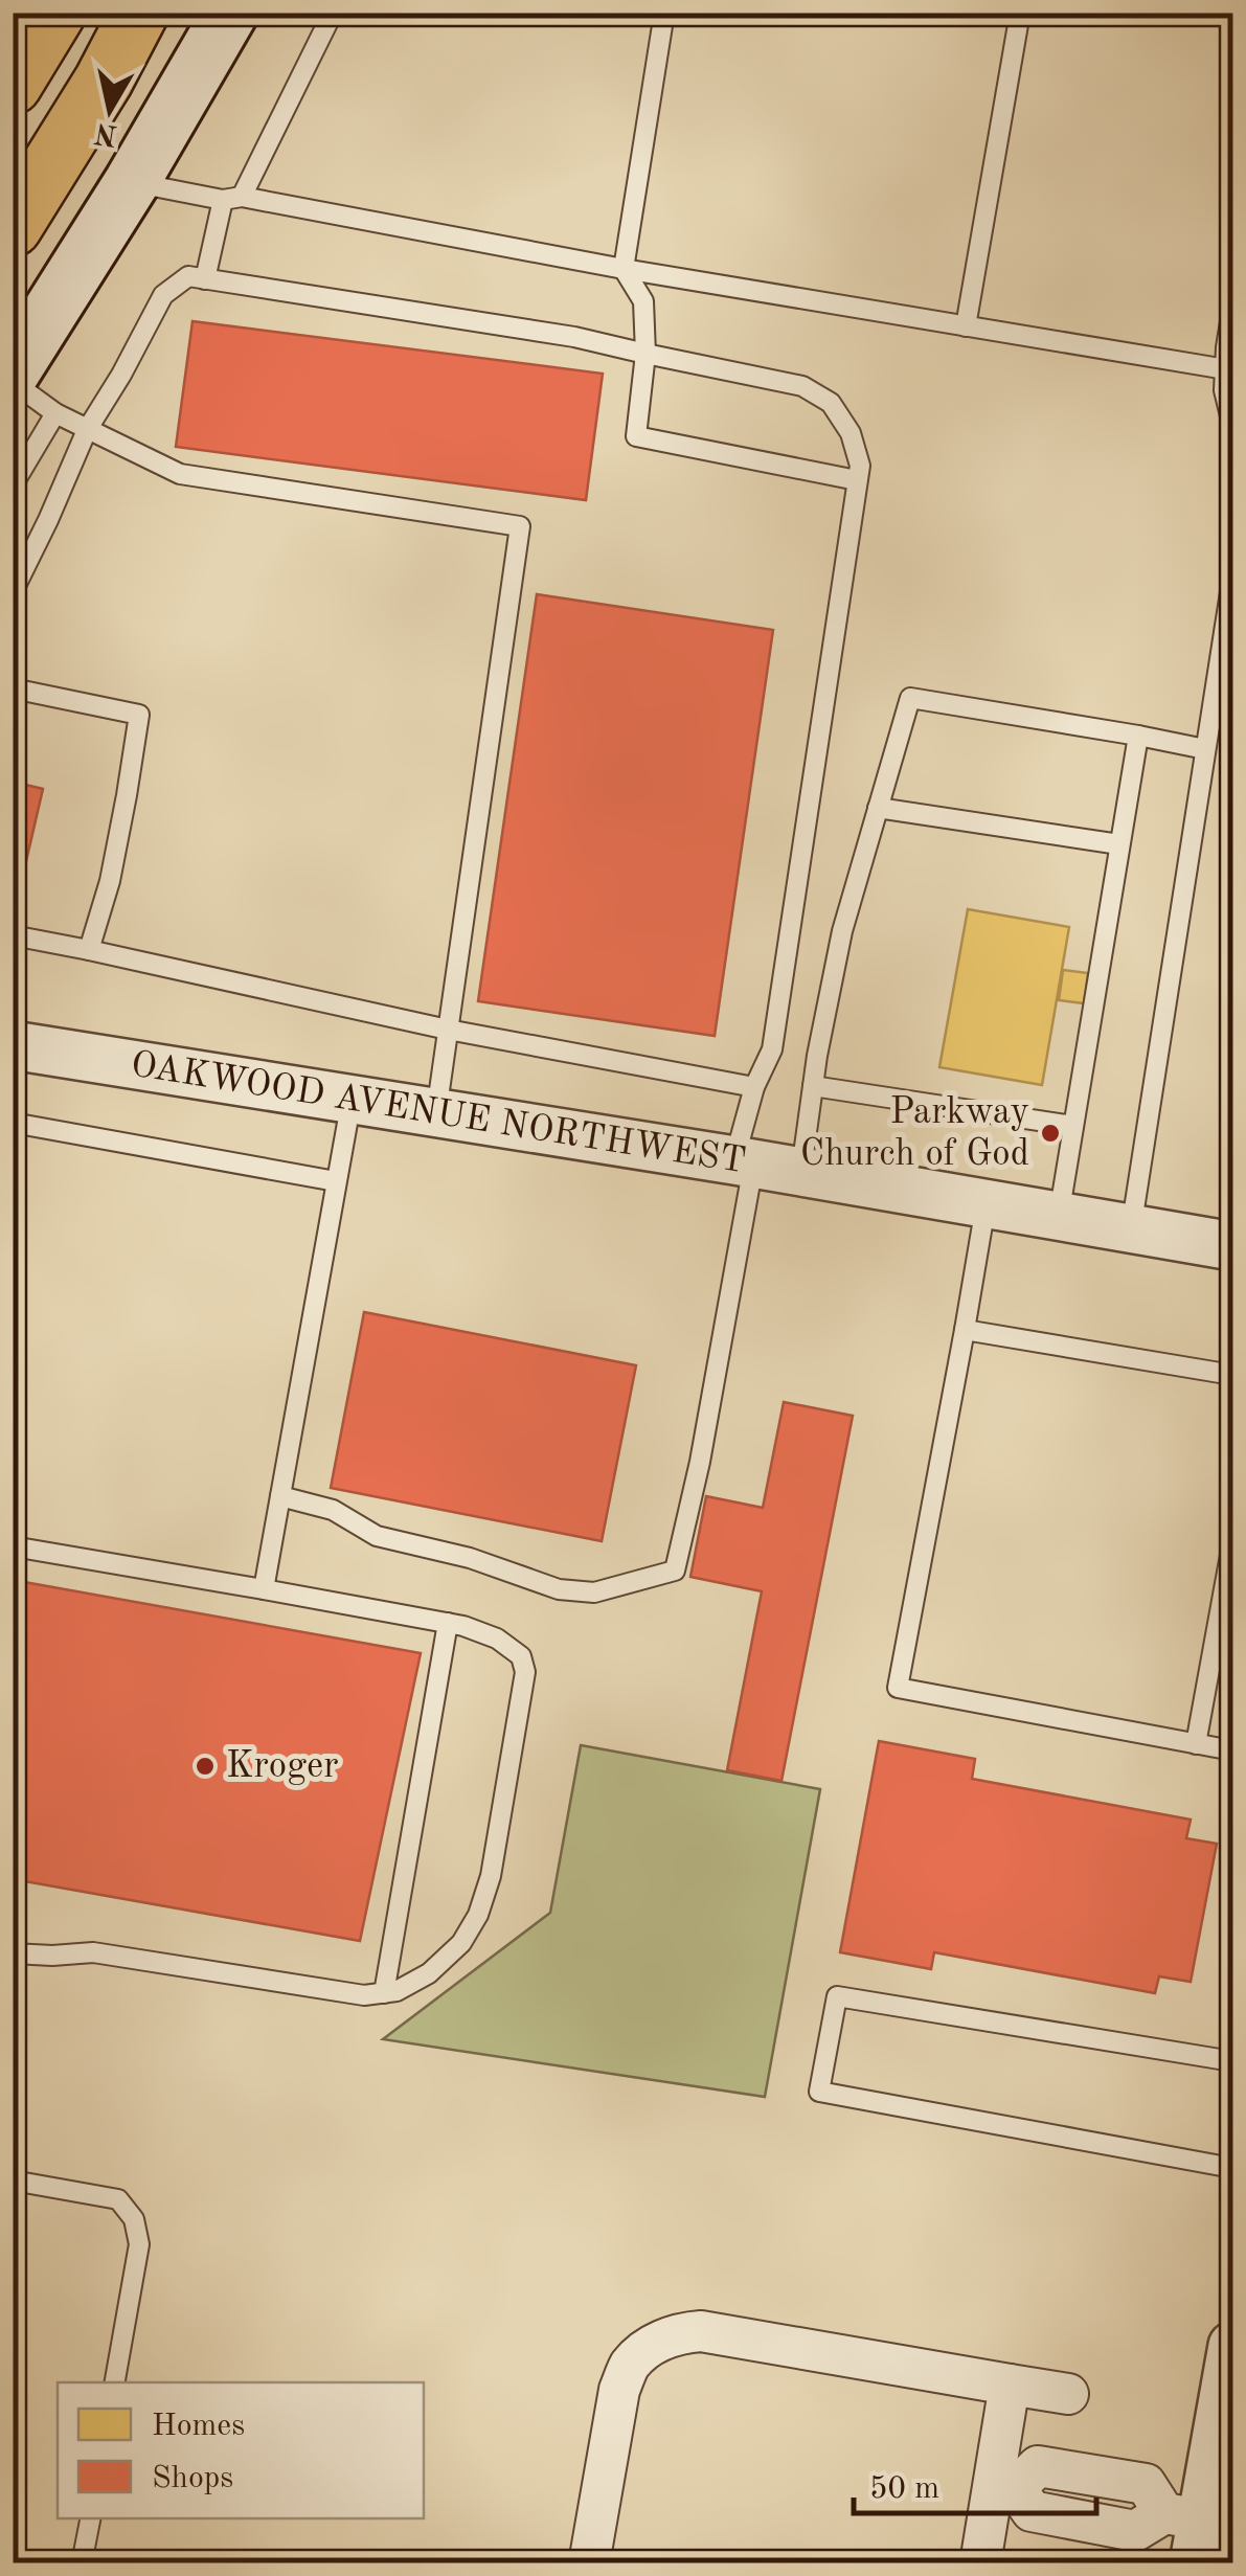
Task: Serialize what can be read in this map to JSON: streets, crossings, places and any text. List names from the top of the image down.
{
  "streets": {
    "street": ["OAKWOOD AVENUE NORTHWEST"]
  },
  "places": ["Parkway Church of God", "Kroger"],
  "legend": ["Homes", "Shops"],
  "scale_bar": "50 m",
  "north": "bottom"
}
